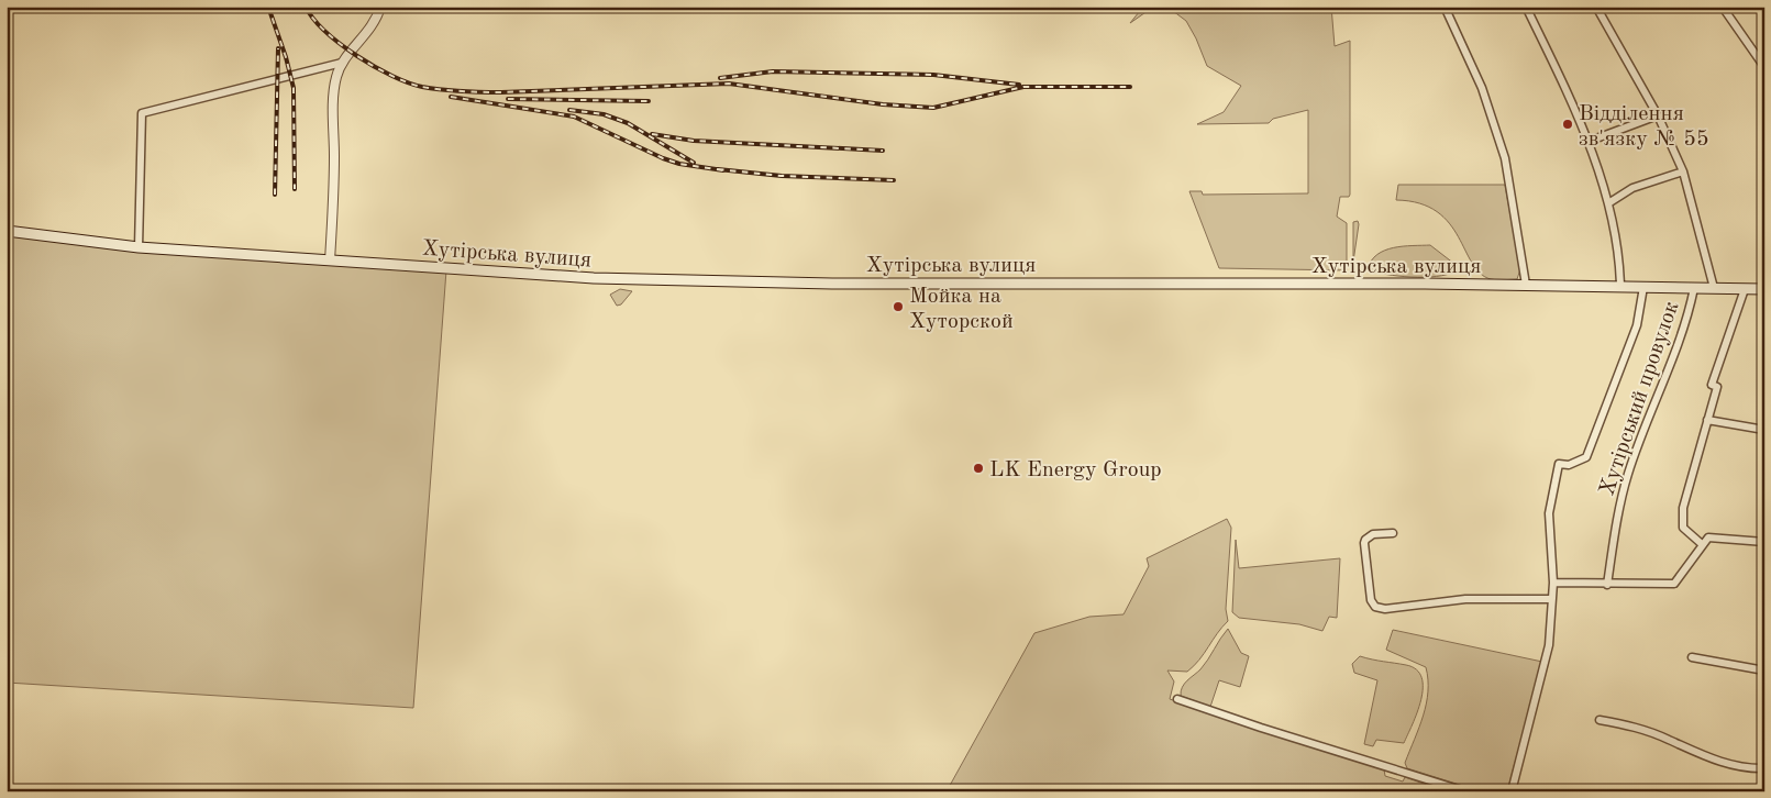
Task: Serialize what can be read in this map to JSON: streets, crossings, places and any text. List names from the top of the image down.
{
  "streets": {
    "main road": ["Хутірська вулиця"],
    "street": ["Хутірський провулок"]
  },
  "crossings": [
    ["Хутірська вулиця", "Хутірський провулок"]
  ],
  "places": ["Відділення зв'язку № 55", "Мойка на Хуторской", "LK Energy Group"]
}
